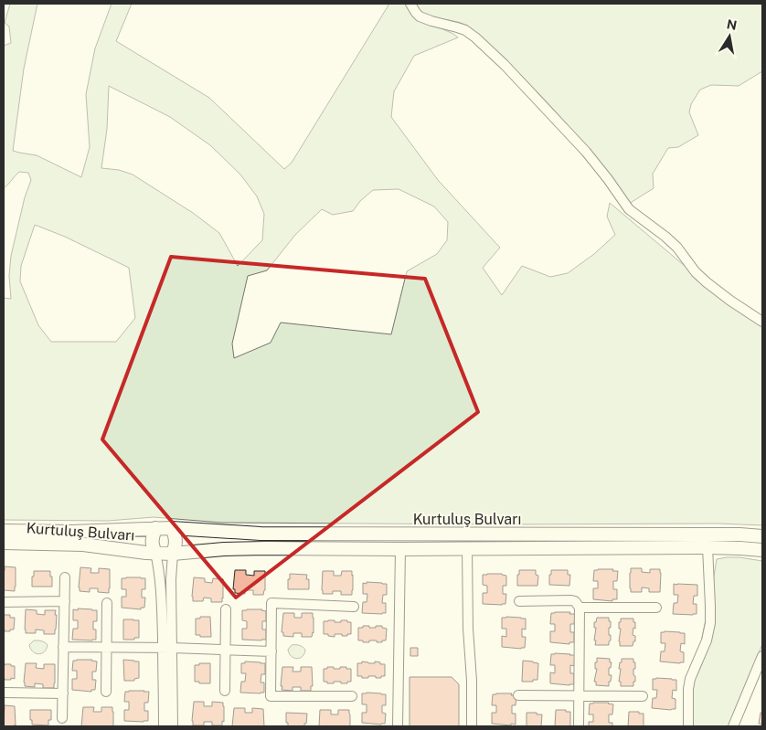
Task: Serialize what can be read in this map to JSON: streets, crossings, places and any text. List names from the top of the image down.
{
  "streets": {
    "highway": ["Kurtuluş Bulvarı"]
  },
  "north": "top"
}
